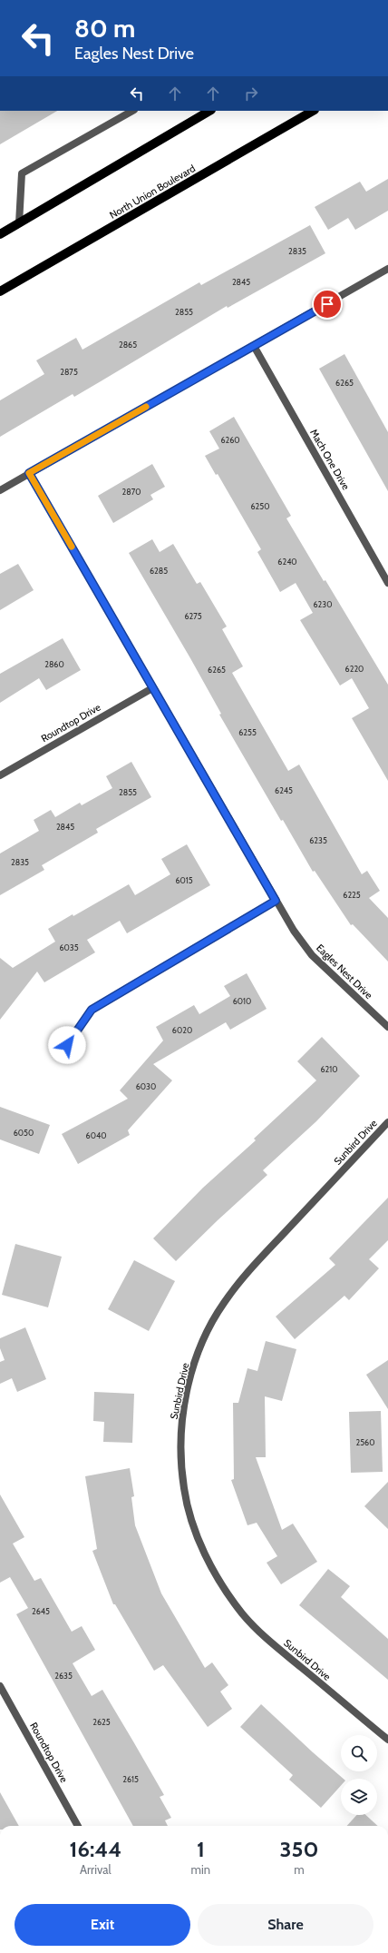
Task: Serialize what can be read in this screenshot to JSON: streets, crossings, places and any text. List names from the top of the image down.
{
  "streets": {
    "main road": ["North Union Boulevard"],
    "street": [
      "Mach One Drive",
      "Roundtop Drive",
      "Eagles Nest Drive",
      "Sunbird Drive"
    ]
  },
  "crossings": [
    ["Roundtop Drive", "Eagles Nest Drive"]
  ],
  "house_numbers": [
    "2835",
    "2845",
    "2855",
    "2865",
    "2875",
    "6265",
    "6260",
    "2870",
    "6250",
    "6240",
    "6285",
    "6230",
    "6275",
    "2860",
    "6220",
    "6265",
    "6255",
    "6245",
    "2855",
    "2845",
    "6235",
    "2835",
    "6015",
    "6225",
    "6035",
    "6010",
    "6020",
    "6210",
    "6030",
    "6050",
    "6040",
    "2560",
    "2645",
    "2635",
    "2625",
    "2615"
  ],
  "page": {
    "turn": ["80 m", "Eagles Nest Drive"],
    "eta": [
      "16:44",
      "Arrival",
      "1",
      "min",
      "350",
      "m"
    ],
    "buttons": ["Exit", "Share"]
  }
}
